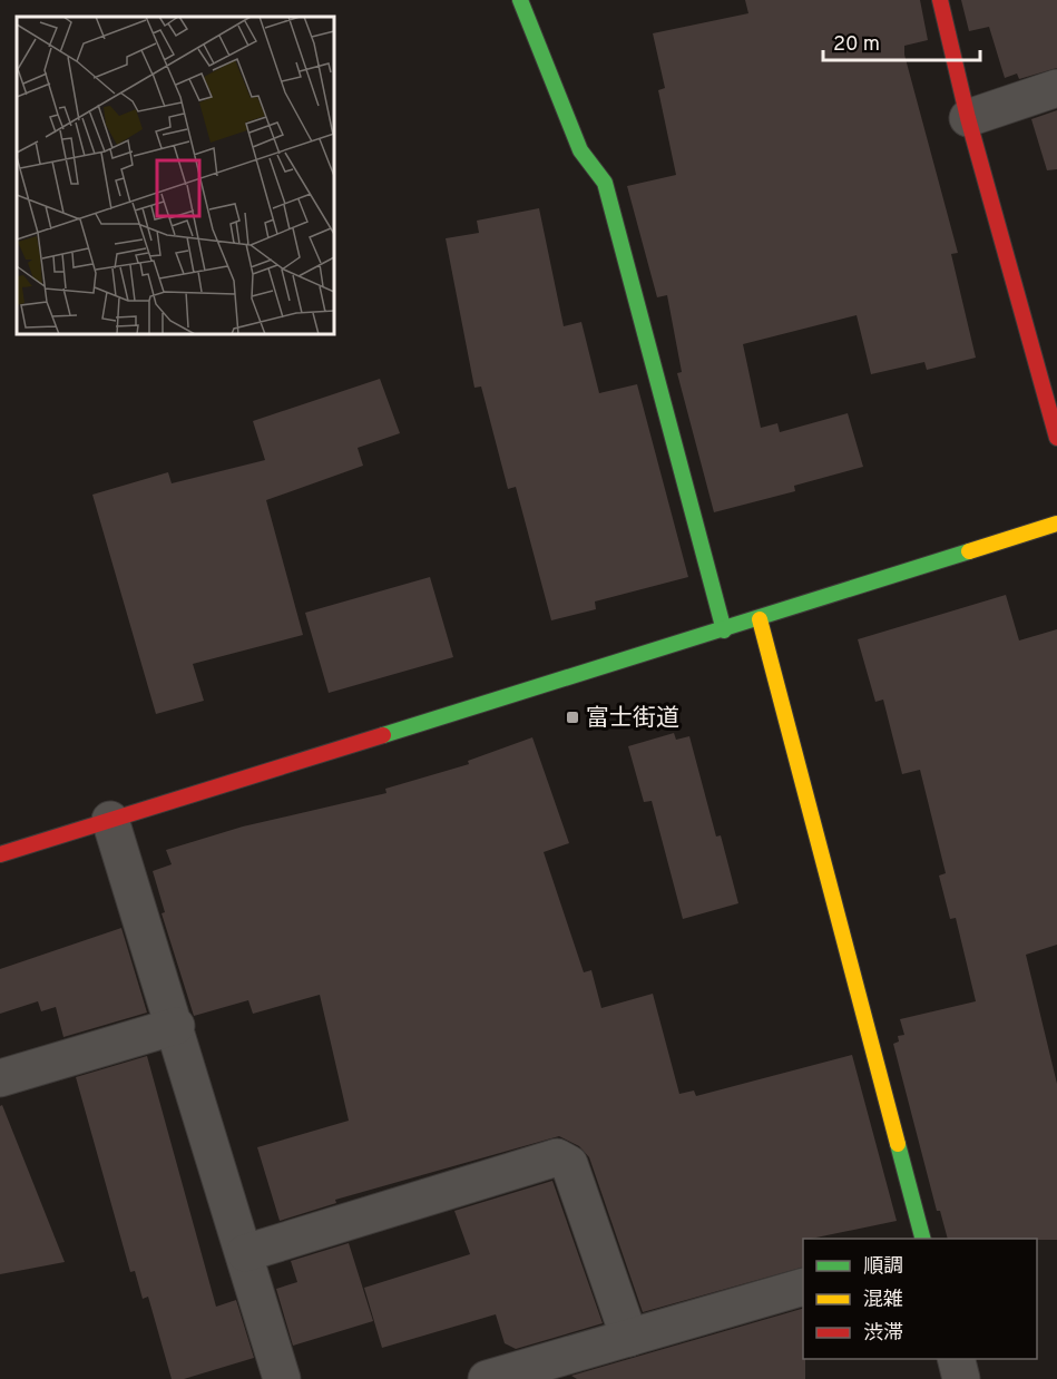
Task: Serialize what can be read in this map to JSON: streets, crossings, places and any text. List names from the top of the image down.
{
  "places": {
    "transit": ["富士街道"]
  },
  "legend": ["順調", "混雑", "渋滞"],
  "scale_bar": "20 m"
}
